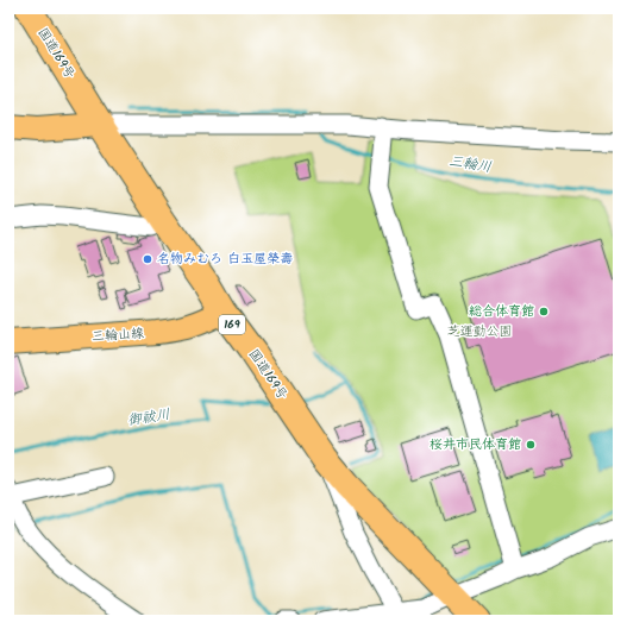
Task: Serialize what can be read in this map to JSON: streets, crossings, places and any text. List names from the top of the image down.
{
  "streets": {
    "highway": ["国道169号", "169"],
    "main road": ["三輪山線"]
  },
  "crossings": [
    ["国道169号", "三輪山線"]
  ],
  "water": ["三輪川", "御祓川"],
  "parks": ["芝運動公園"],
  "places": ["名物みむろ 白玉屋榮壽", "総合体育館", "桜井市民体育館"]
}
